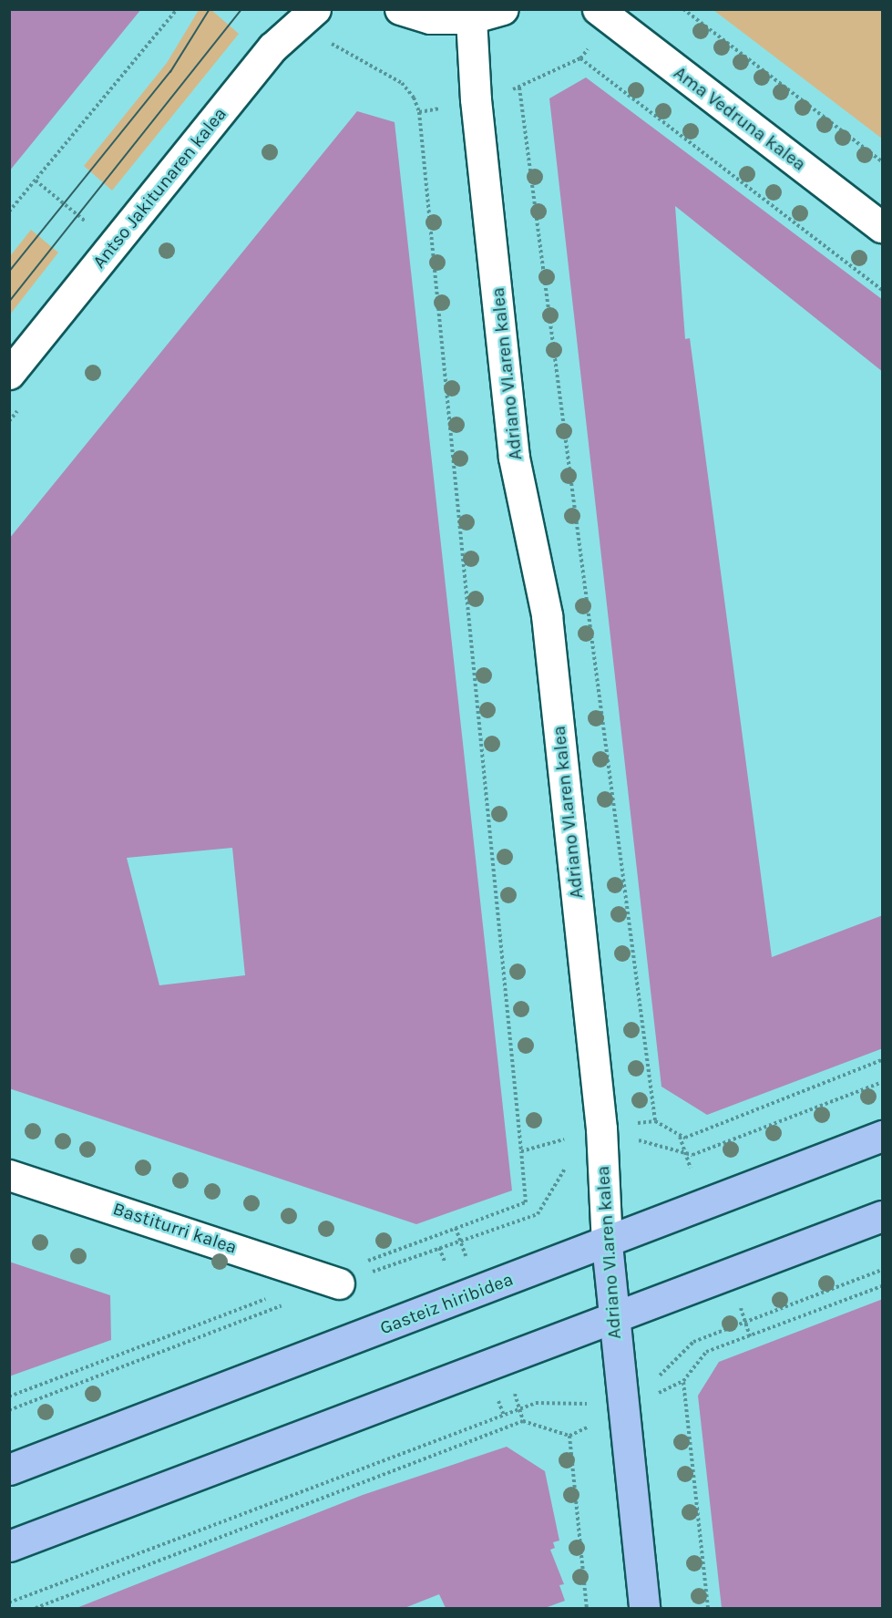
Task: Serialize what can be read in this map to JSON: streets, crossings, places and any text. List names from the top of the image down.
{
  "streets": {
    "main road": [
      "Ama Vedruna kalea",
      "Antso Jakitunaren kalea",
      "Adriano VI.aren kalea",
      "Bastiturri kalea",
      "Gasteiz hiribidea"
    ]
  },
  "crossings": [
    ["Adriano VI.aren kalea", "Gasteiz hiribidea"]
  ]
}
